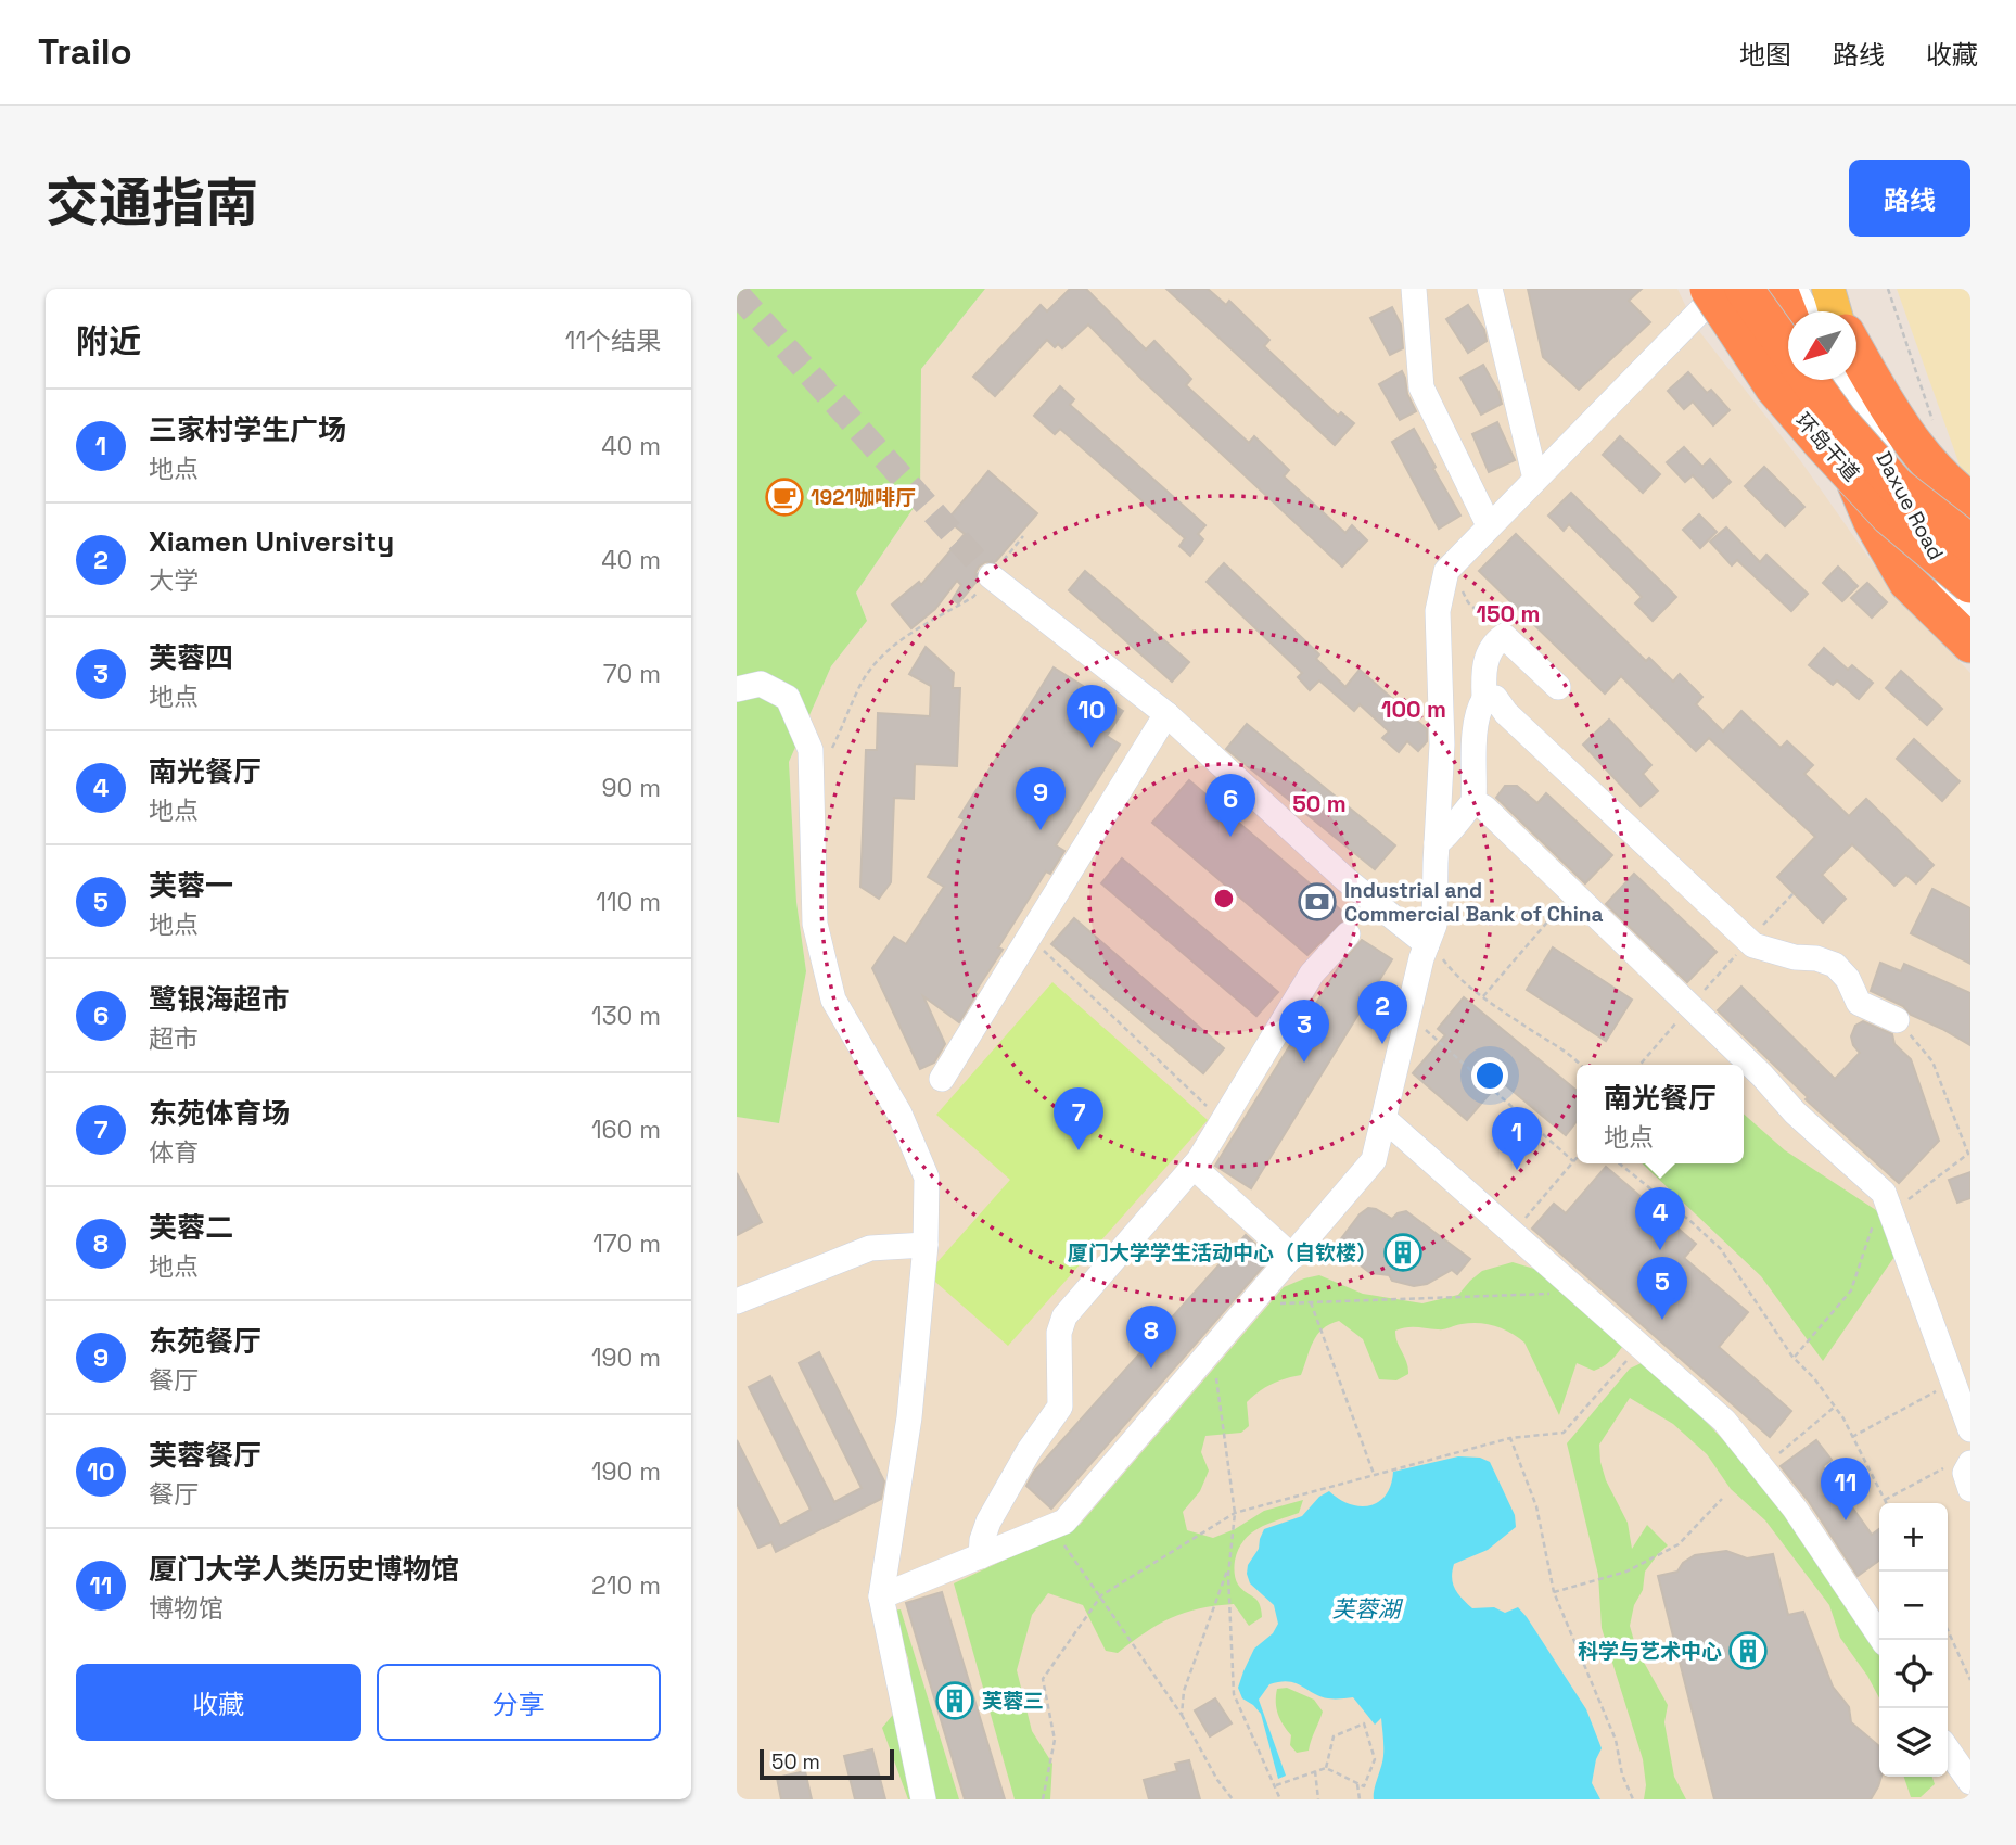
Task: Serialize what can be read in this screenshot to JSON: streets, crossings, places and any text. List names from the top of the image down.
{
  "streets": {
    "highway": ["环岛干道"],
    "street": ["Daxue Road"]
  },
  "water": ["芙蓉湖"],
  "places": {
    "cafe": ["1921咖啡厅"],
    "bank": ["Industrial and Commercial Bank of China"],
    "building": ["厦门大学学生活动中心（自钦楼）", "科学与艺术中心", "芙蓉三"]
  },
  "scale_bar": "50 m",
  "north": "bottom left",
  "page": {
    "header": "Trailo",
    "nav": ["地图", "路线", "收藏"],
    "title": "交通指南",
    "buttons": [
      "路线",
      ["收藏", "分享"]
    ],
    "heading": ["附近", "11个结果"],
    "list": [
      {
        "mark": "1",
        "name": "三家村学生广场",
        "note": "地点",
        "value": "40 m"
      },
      {
        "mark": "2",
        "name": "Xiamen University",
        "note": "大学",
        "value": "40 m"
      },
      {
        "mark": "3",
        "name": "芙蓉四",
        "note": "地点",
        "value": "70 m"
      },
      {
        "mark": "4",
        "name": "南光餐厅",
        "note": "地点",
        "value": "90 m"
      },
      {
        "mark": "5",
        "name": "芙蓉一",
        "note": "地点",
        "value": "110 m"
      },
      {
        "mark": "6",
        "name": "鹭银海超市",
        "note": "超市",
        "value": "130 m"
      },
      {
        "mark": "7",
        "name": "东苑体育场",
        "note": "体育",
        "value": "160 m"
      },
      {
        "mark": "8",
        "name": "芙蓉二",
        "note": "地点",
        "value": "170 m"
      },
      {
        "mark": "9",
        "name": "东苑餐厅",
        "note": "餐厅",
        "value": "190 m"
      },
      {
        "mark": "10",
        "name": "芙蓉餐厅",
        "note": "餐厅",
        "value": "190 m"
      },
      {
        "mark": "11",
        "name": "厦门大学人类历史博物馆",
        "note": "博物馆",
        "value": "210 m"
      }
    ],
    "pins": [
      "10",
      "9",
      "6",
      "2",
      "3",
      "7",
      "1",
      "4",
      "5",
      "8",
      "11"
    ],
    "popup": ["南光餐厅", "地点"],
    "map_buttons": ["+", "−"],
    "scale": "50 m"
  },
  "rings": ["150 m", "100 m", "50 m"]
}
